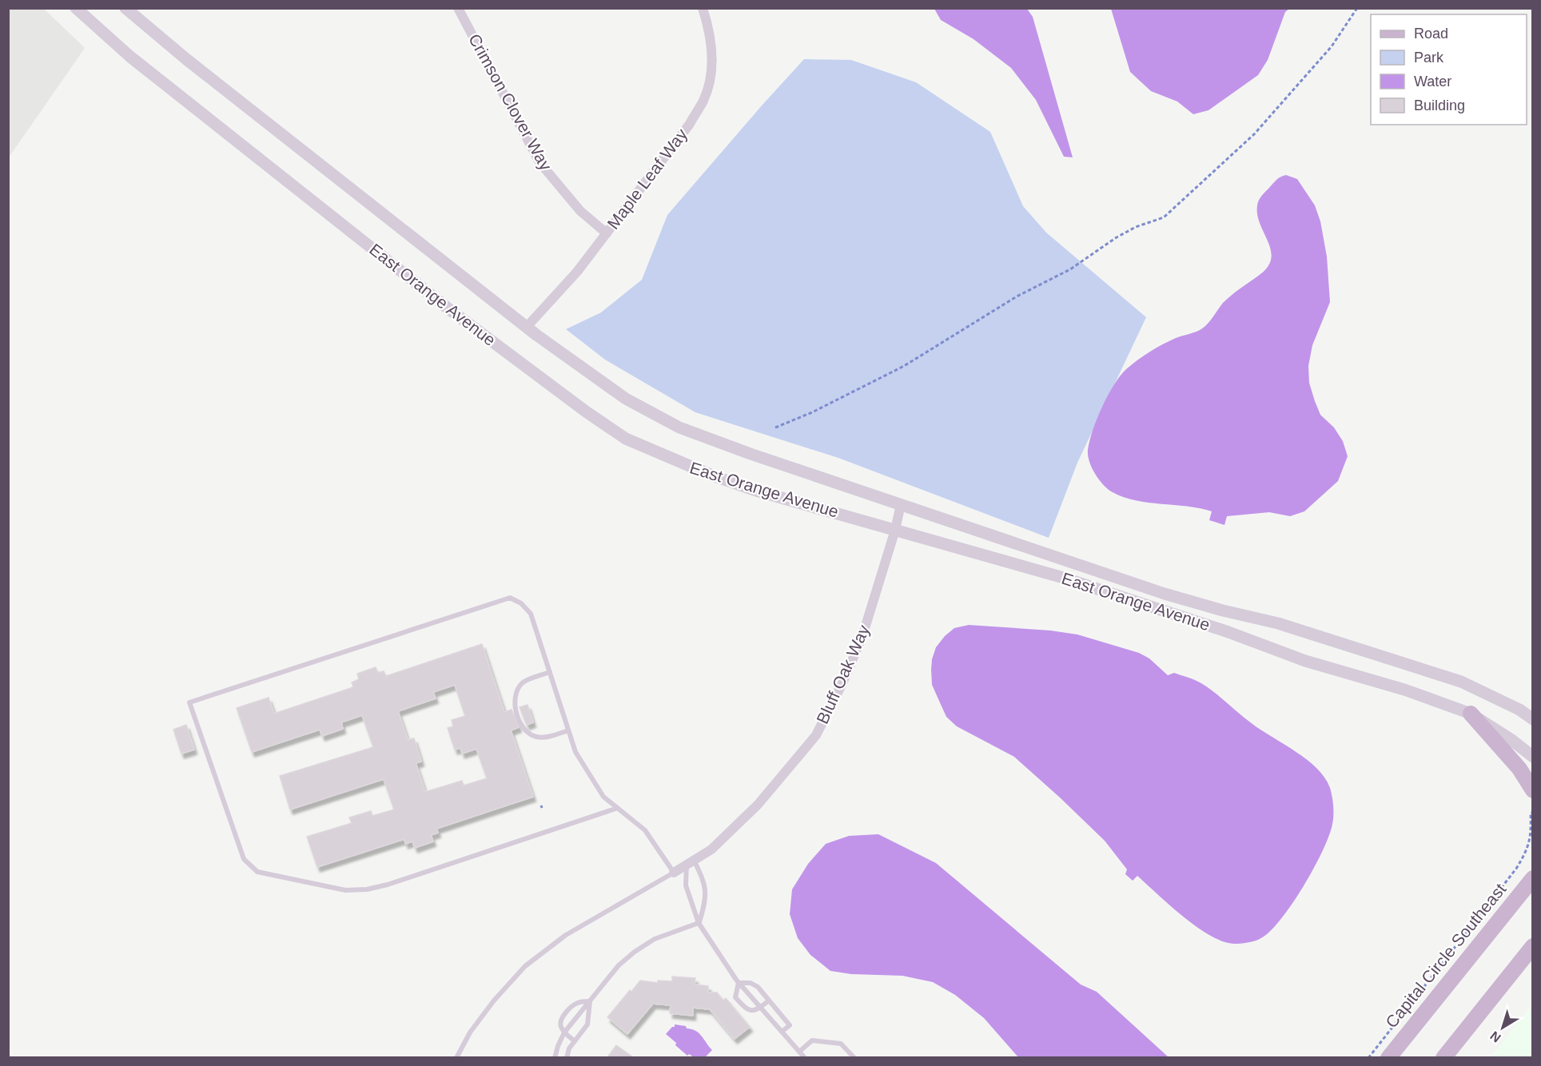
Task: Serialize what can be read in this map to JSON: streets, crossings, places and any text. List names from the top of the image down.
{
  "streets": {
    "main road": ["Capital Circle Southeast"],
    "street": [
      "Crimson Clover Way",
      "Maple Leaf Way",
      "East Orange Avenue",
      "Bluff Oak Way"
    ]
  },
  "crossings": [
    ["Crimson Clover Way", "Maple Leaf Way"],
    ["Maple Leaf Way", "East Orange Avenue"],
    ["East Orange Avenue", "Bluff Oak Way"]
  ],
  "legend": [
    "Road",
    "Park",
    "Water",
    "Building"
  ],
  "north": "bottom left"
}
